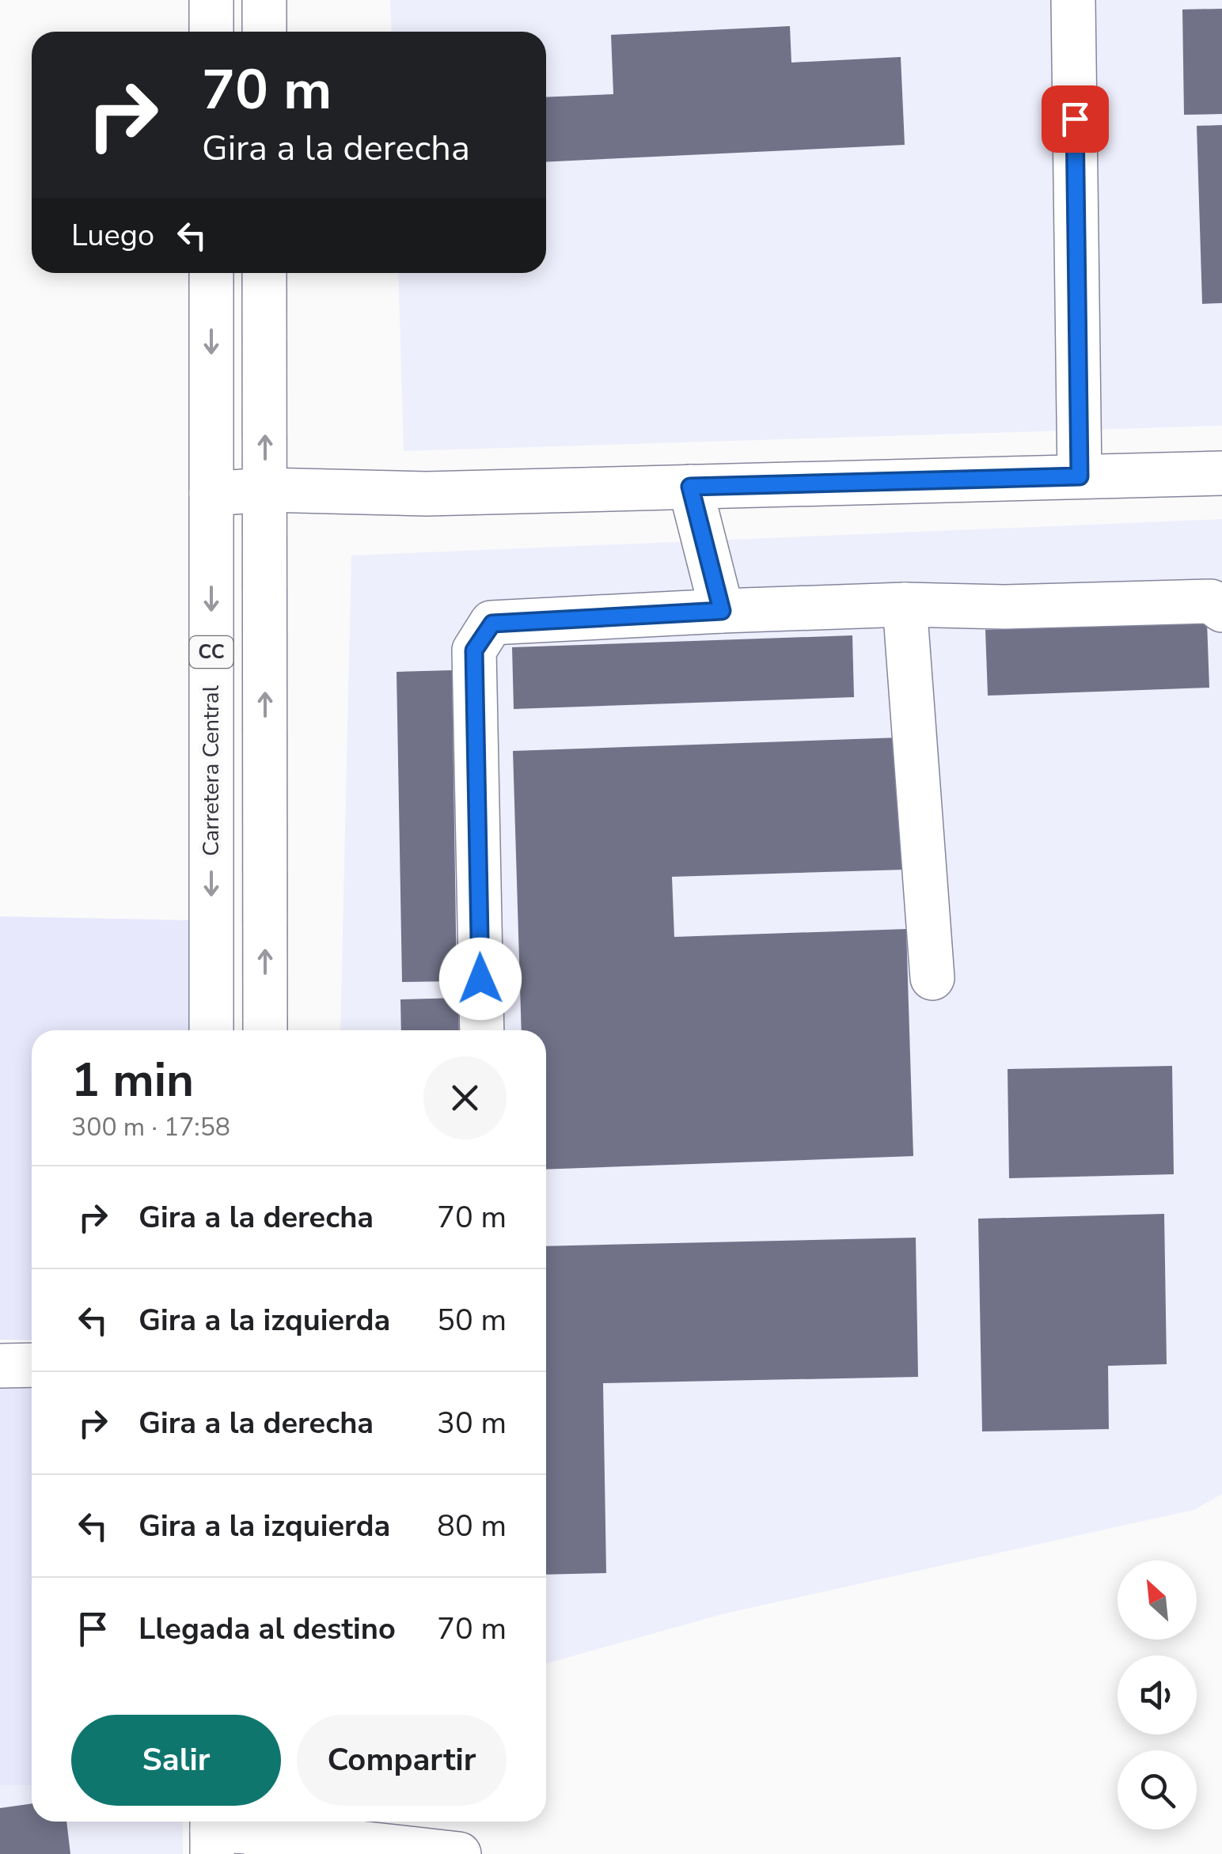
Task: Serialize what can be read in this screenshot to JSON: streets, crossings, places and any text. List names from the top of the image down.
{
  "streets": {
    "main road": ["CC", "Carretera Central"]
  },
  "north": "top left",
  "page": {
    "turn": ["70 m", "Gira a la derecha"],
    "then": "Luego",
    "heading": ["1 min", "300 m · 17:58"],
    "list": [
      {
        "name": "Gira a la derecha",
        "value": "70 m"
      },
      {
        "name": "Gira a la izquierda",
        "value": "50 m"
      },
      {
        "name": "Gira a la derecha",
        "value": "30 m"
      },
      {
        "name": "Gira a la izquierda",
        "value": "80 m"
      },
      {
        "name": "Llegada al destino",
        "value": "70 m"
      }
    ],
    "buttons": ["Salir", "Compartir"]
  }
}
